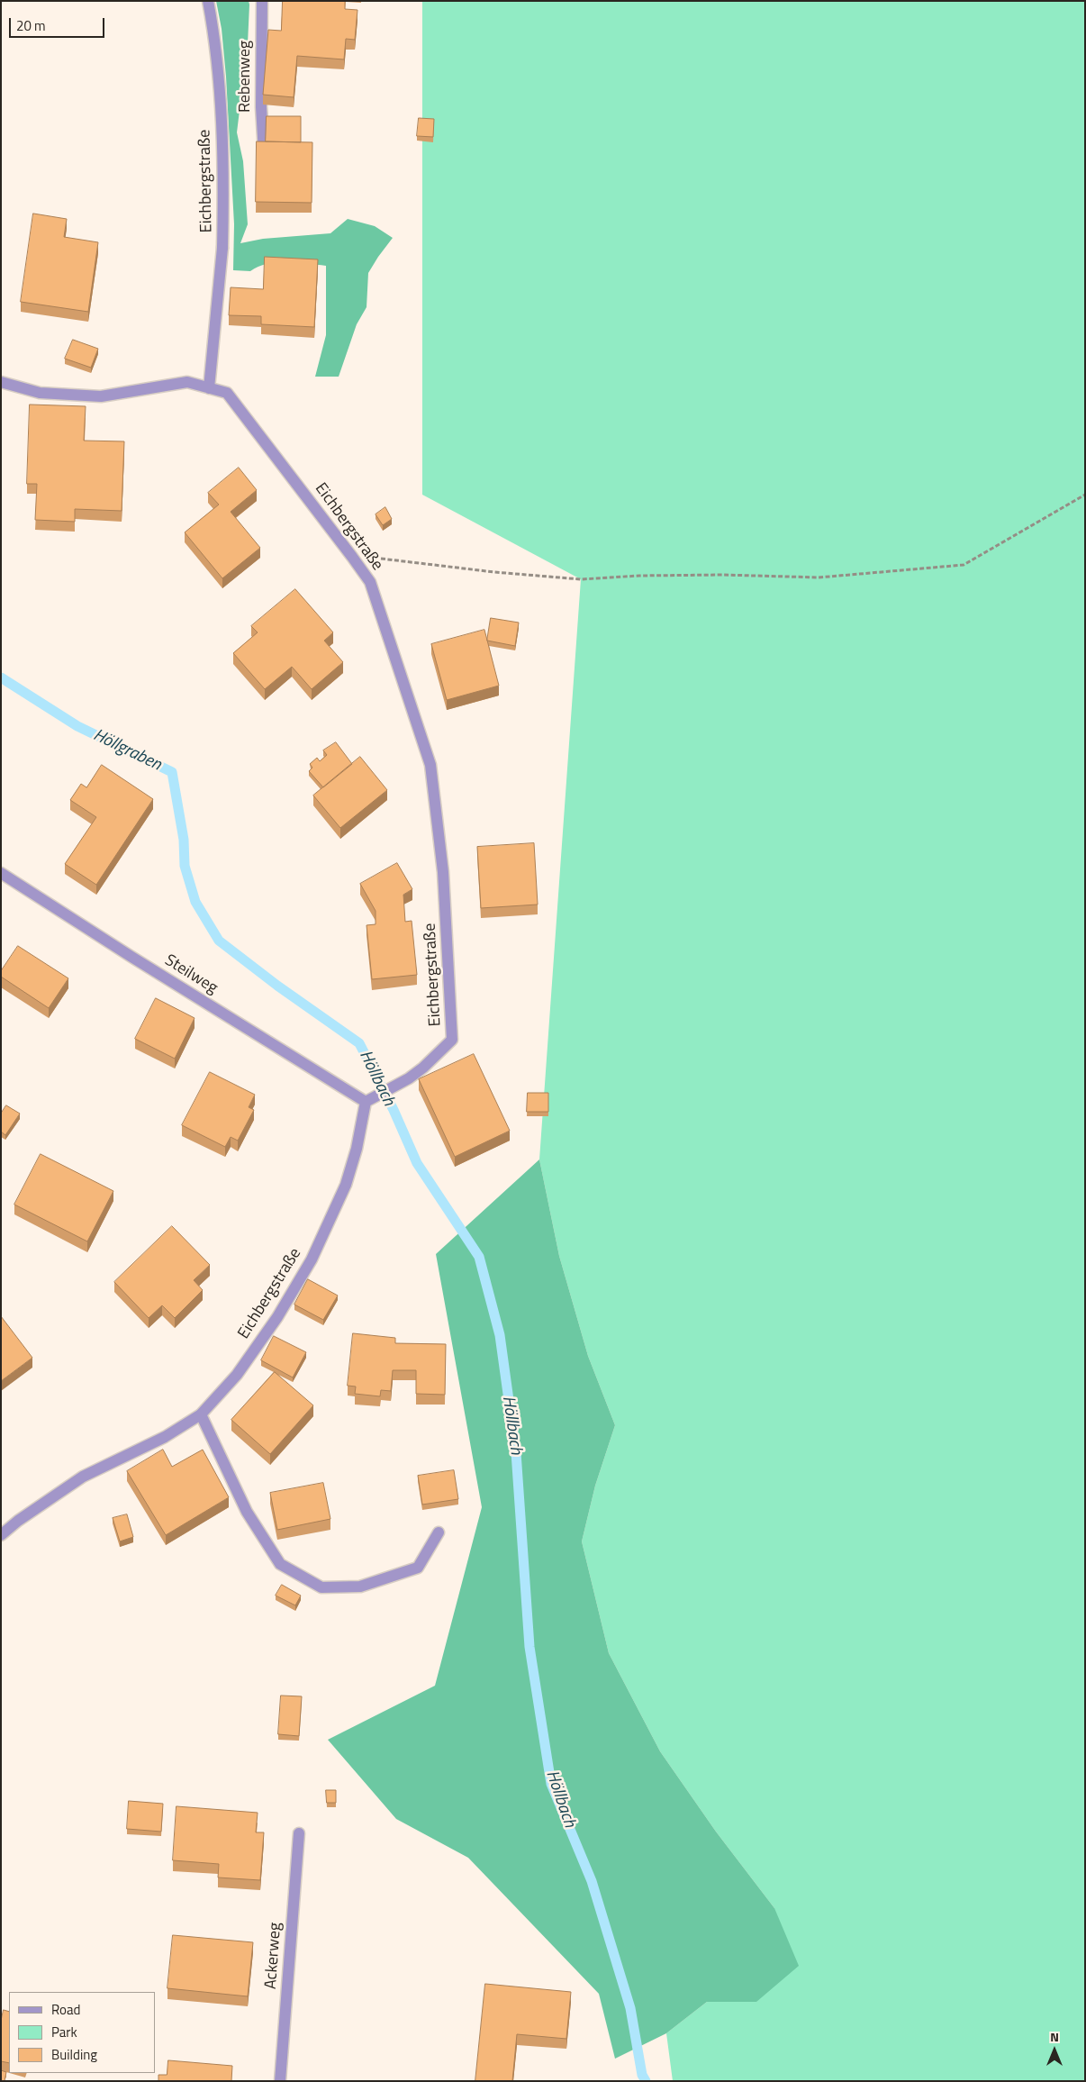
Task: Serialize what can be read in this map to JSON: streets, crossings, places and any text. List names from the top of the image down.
{
  "streets": {
    "street": [
      "Rebenweg",
      "Eichbergstraße",
      "Steilweg",
      "Ackerweg"
    ]
  },
  "crossings": [
    ["Eichbergstraße", "Steilweg"]
  ],
  "water": ["Höllgraben", "Höllbach"],
  "legend": ["Road", "Park", "Building"],
  "scale_bar": "20 m",
  "north": "top"
}
